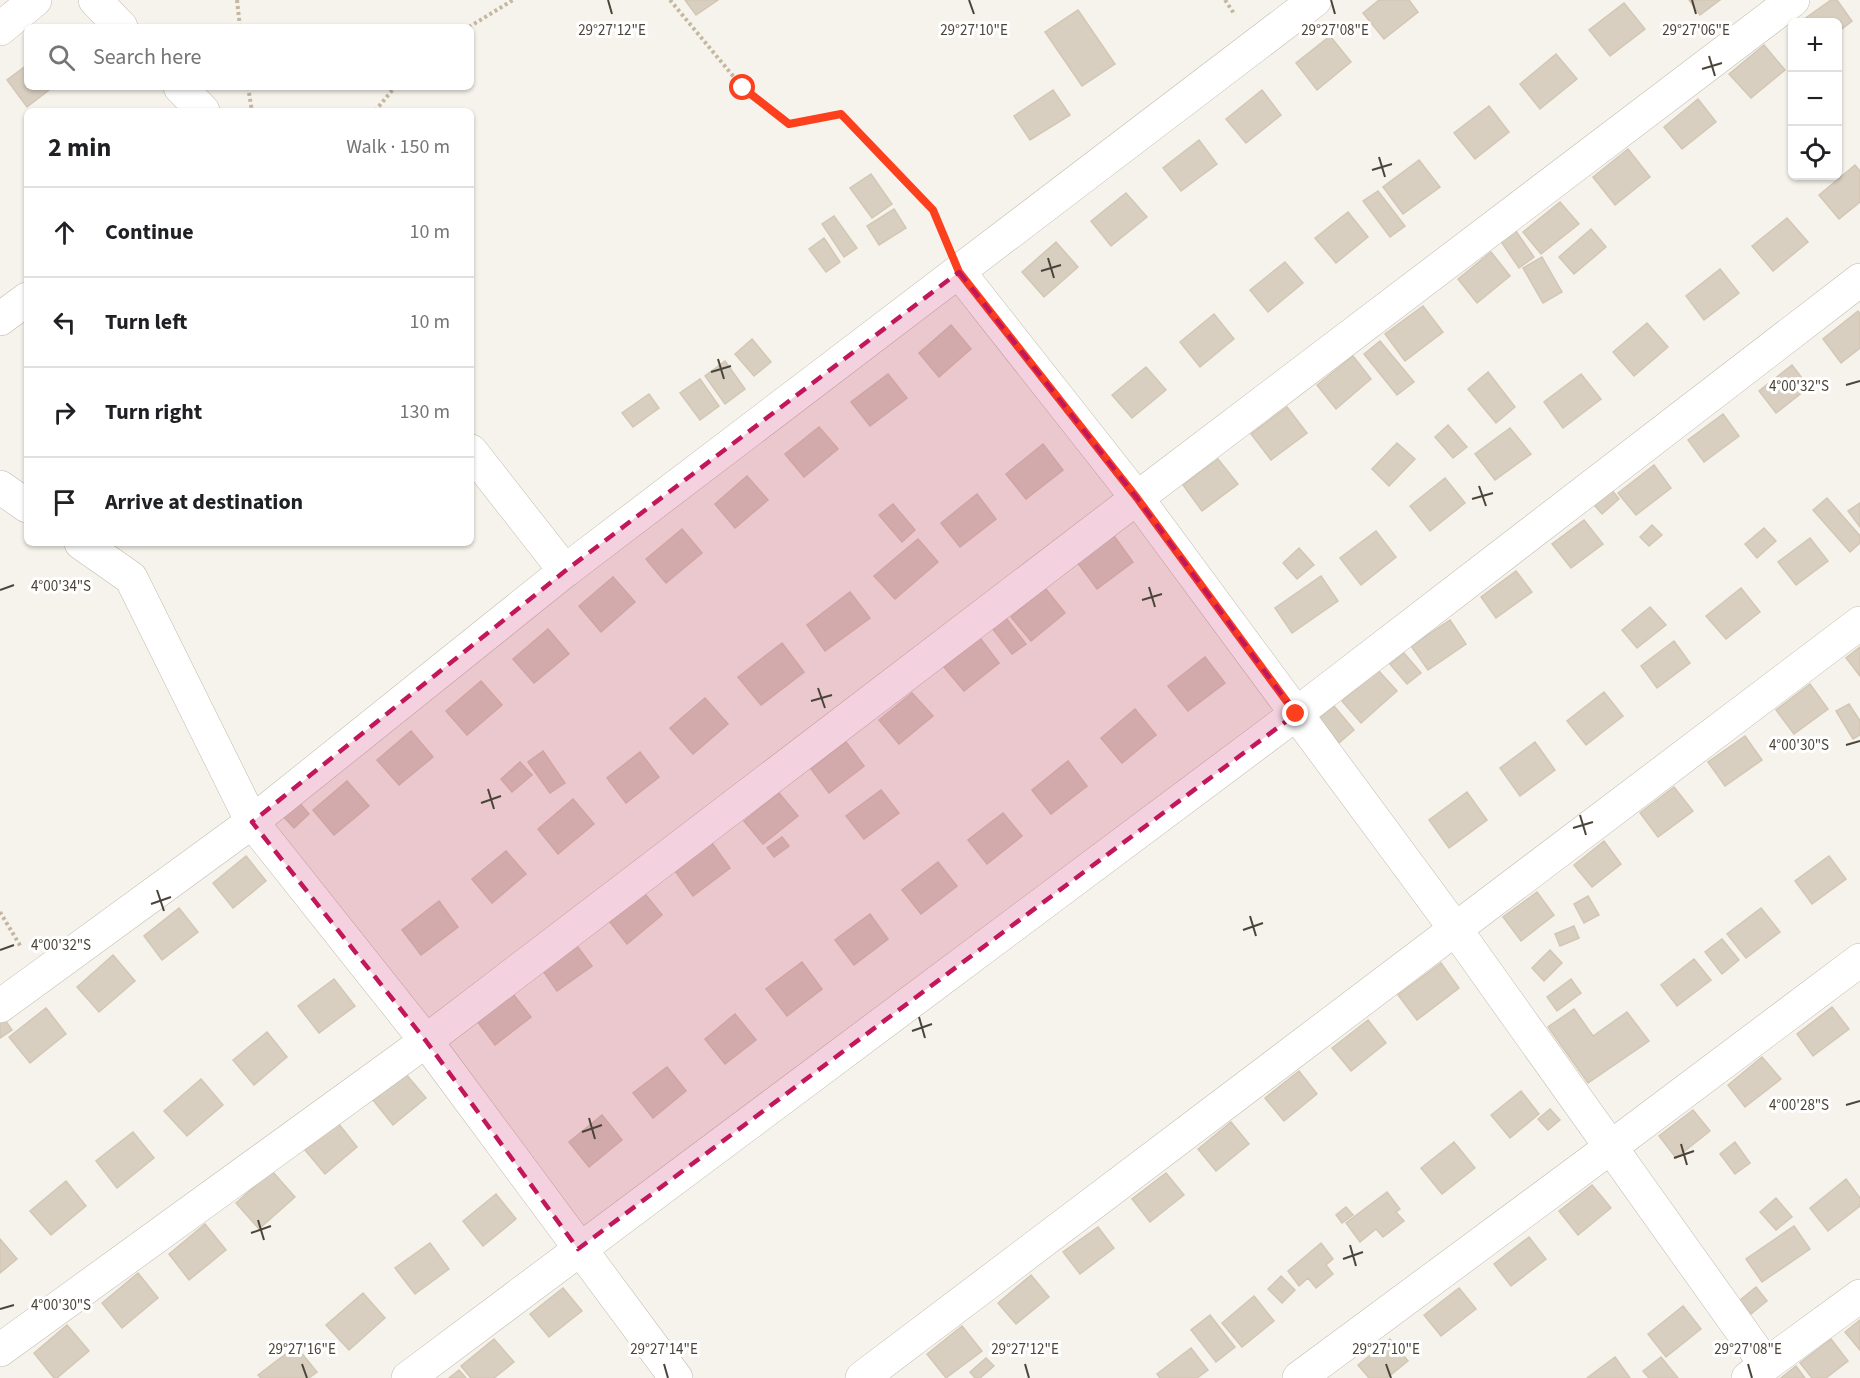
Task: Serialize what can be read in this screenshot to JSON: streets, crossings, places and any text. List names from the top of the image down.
{
  "page": {
    "map_buttons": ["+", "−"],
    "search": "Search here",
    "heading": ["2 min", "Walk · 150 m"],
    "list": [
      ["Continue", "10 m"],
      ["Turn left", "10 m"],
      ["Turn right", "130 m"],
      "Arrive at destination"
    ]
  },
  "coordinates": [
    "29°27'12\"E",
    "29°27'10\"E",
    "29°27'08\"E",
    "29°27'06\"E",
    "4°00'32\"S",
    "4°00'34\"S",
    "4°00'30\"S",
    "4°00'28\"S",
    "29°27'16\"E",
    "29°27'14\"E"
  ]
}
